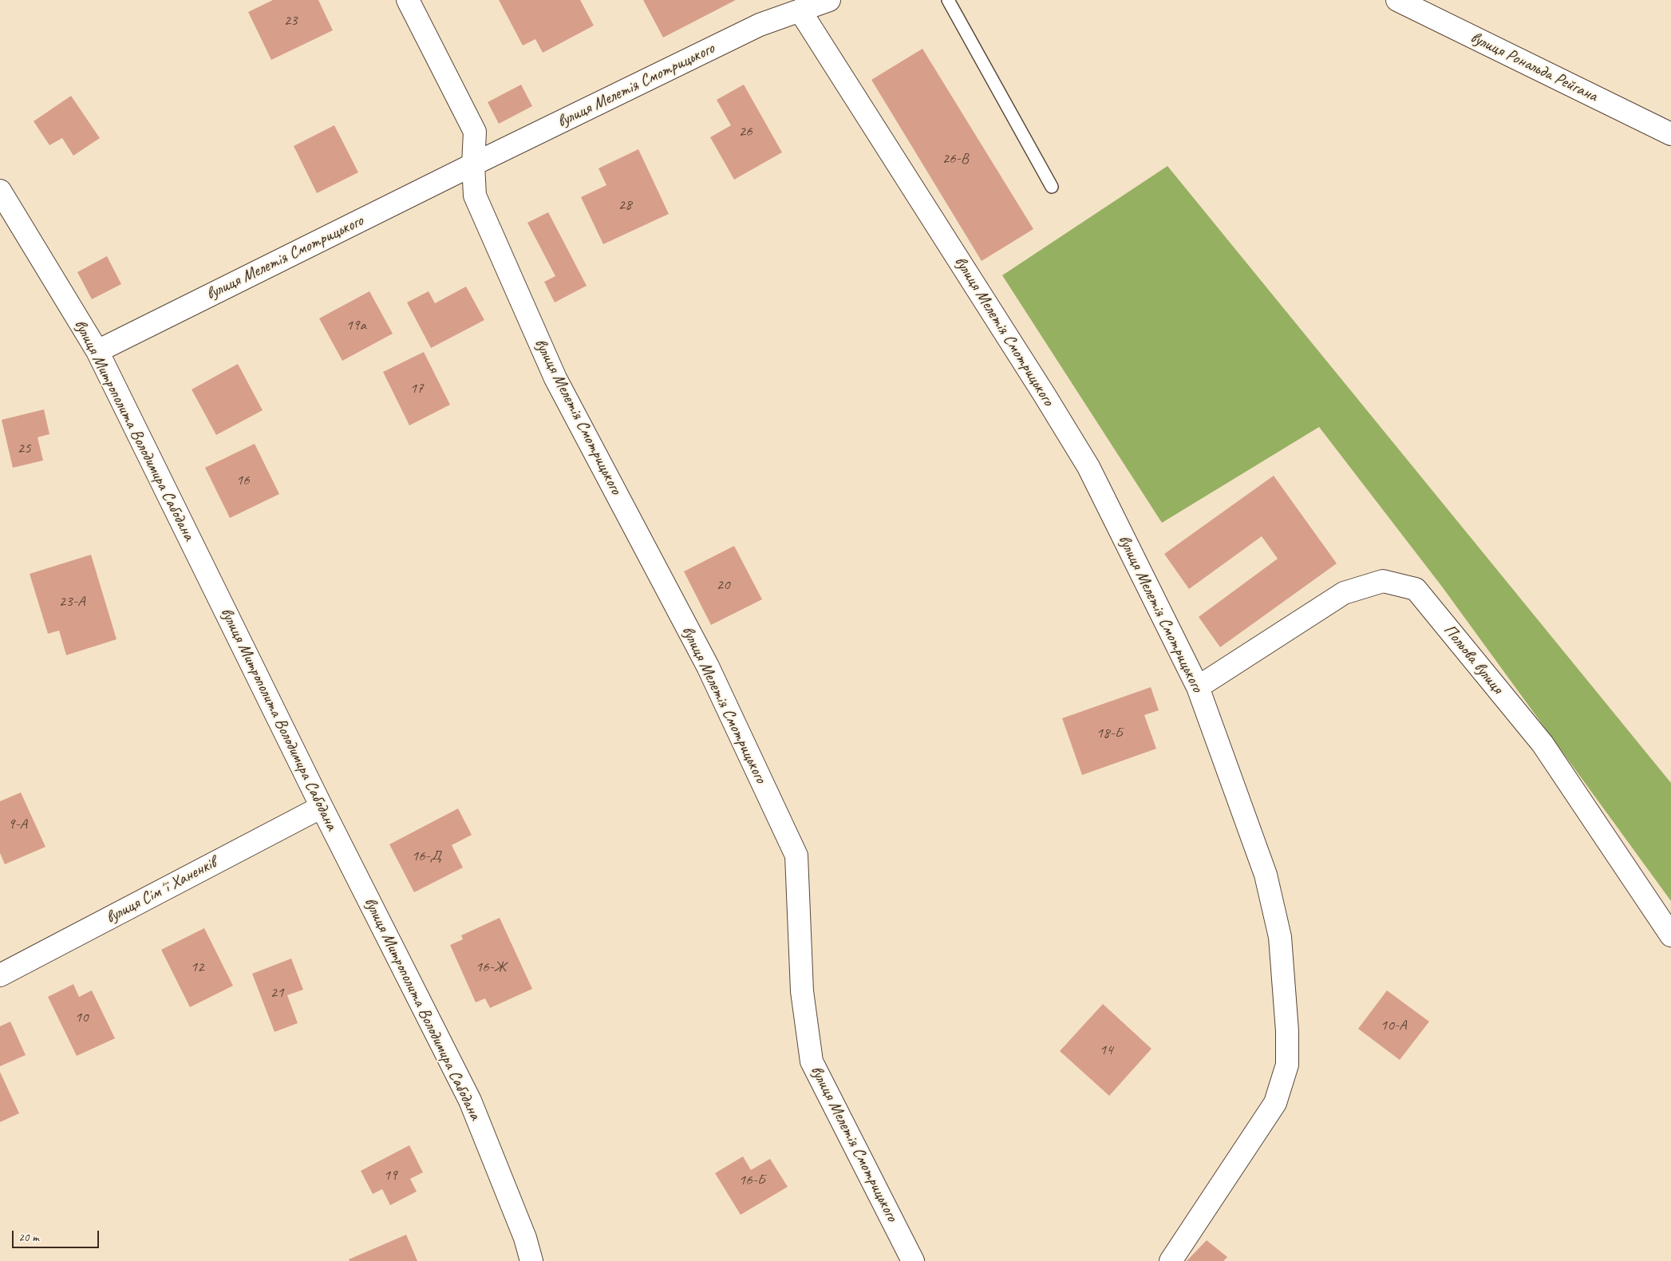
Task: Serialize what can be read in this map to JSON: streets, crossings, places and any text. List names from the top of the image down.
{
  "streets": {
    "street": [
      "вулиця Рональда Рейгана",
      "вулиця Мелетія Смотрицького",
      "вулиця Митрополита Володимира Сабодана",
      "Польова вулиця",
      "вулиця Сімʼї Ханенків"
    ]
  },
  "crossings": [
    ["вулиця Мелетія Смотрицького", "вулиця Митрополита Володимира Сабодана"],
    ["вулиця Мелетія Смотрицького", "Польова вулиця"],
    ["вулиця Митрополита Володимира Сабодана", "вулиця Сімʼї Ханенків"]
  ],
  "house_numbers": [
    "23",
    "26",
    "26-В",
    "28",
    "19а",
    "17",
    "25",
    "16",
    "20",
    "23-А",
    "18-Б",
    "9-А",
    "16-Д",
    "12",
    "16-Ж",
    "21",
    "10",
    "10-А",
    "14",
    "19",
    "16-Б"
  ],
  "scale_bar": "20 m"
}
